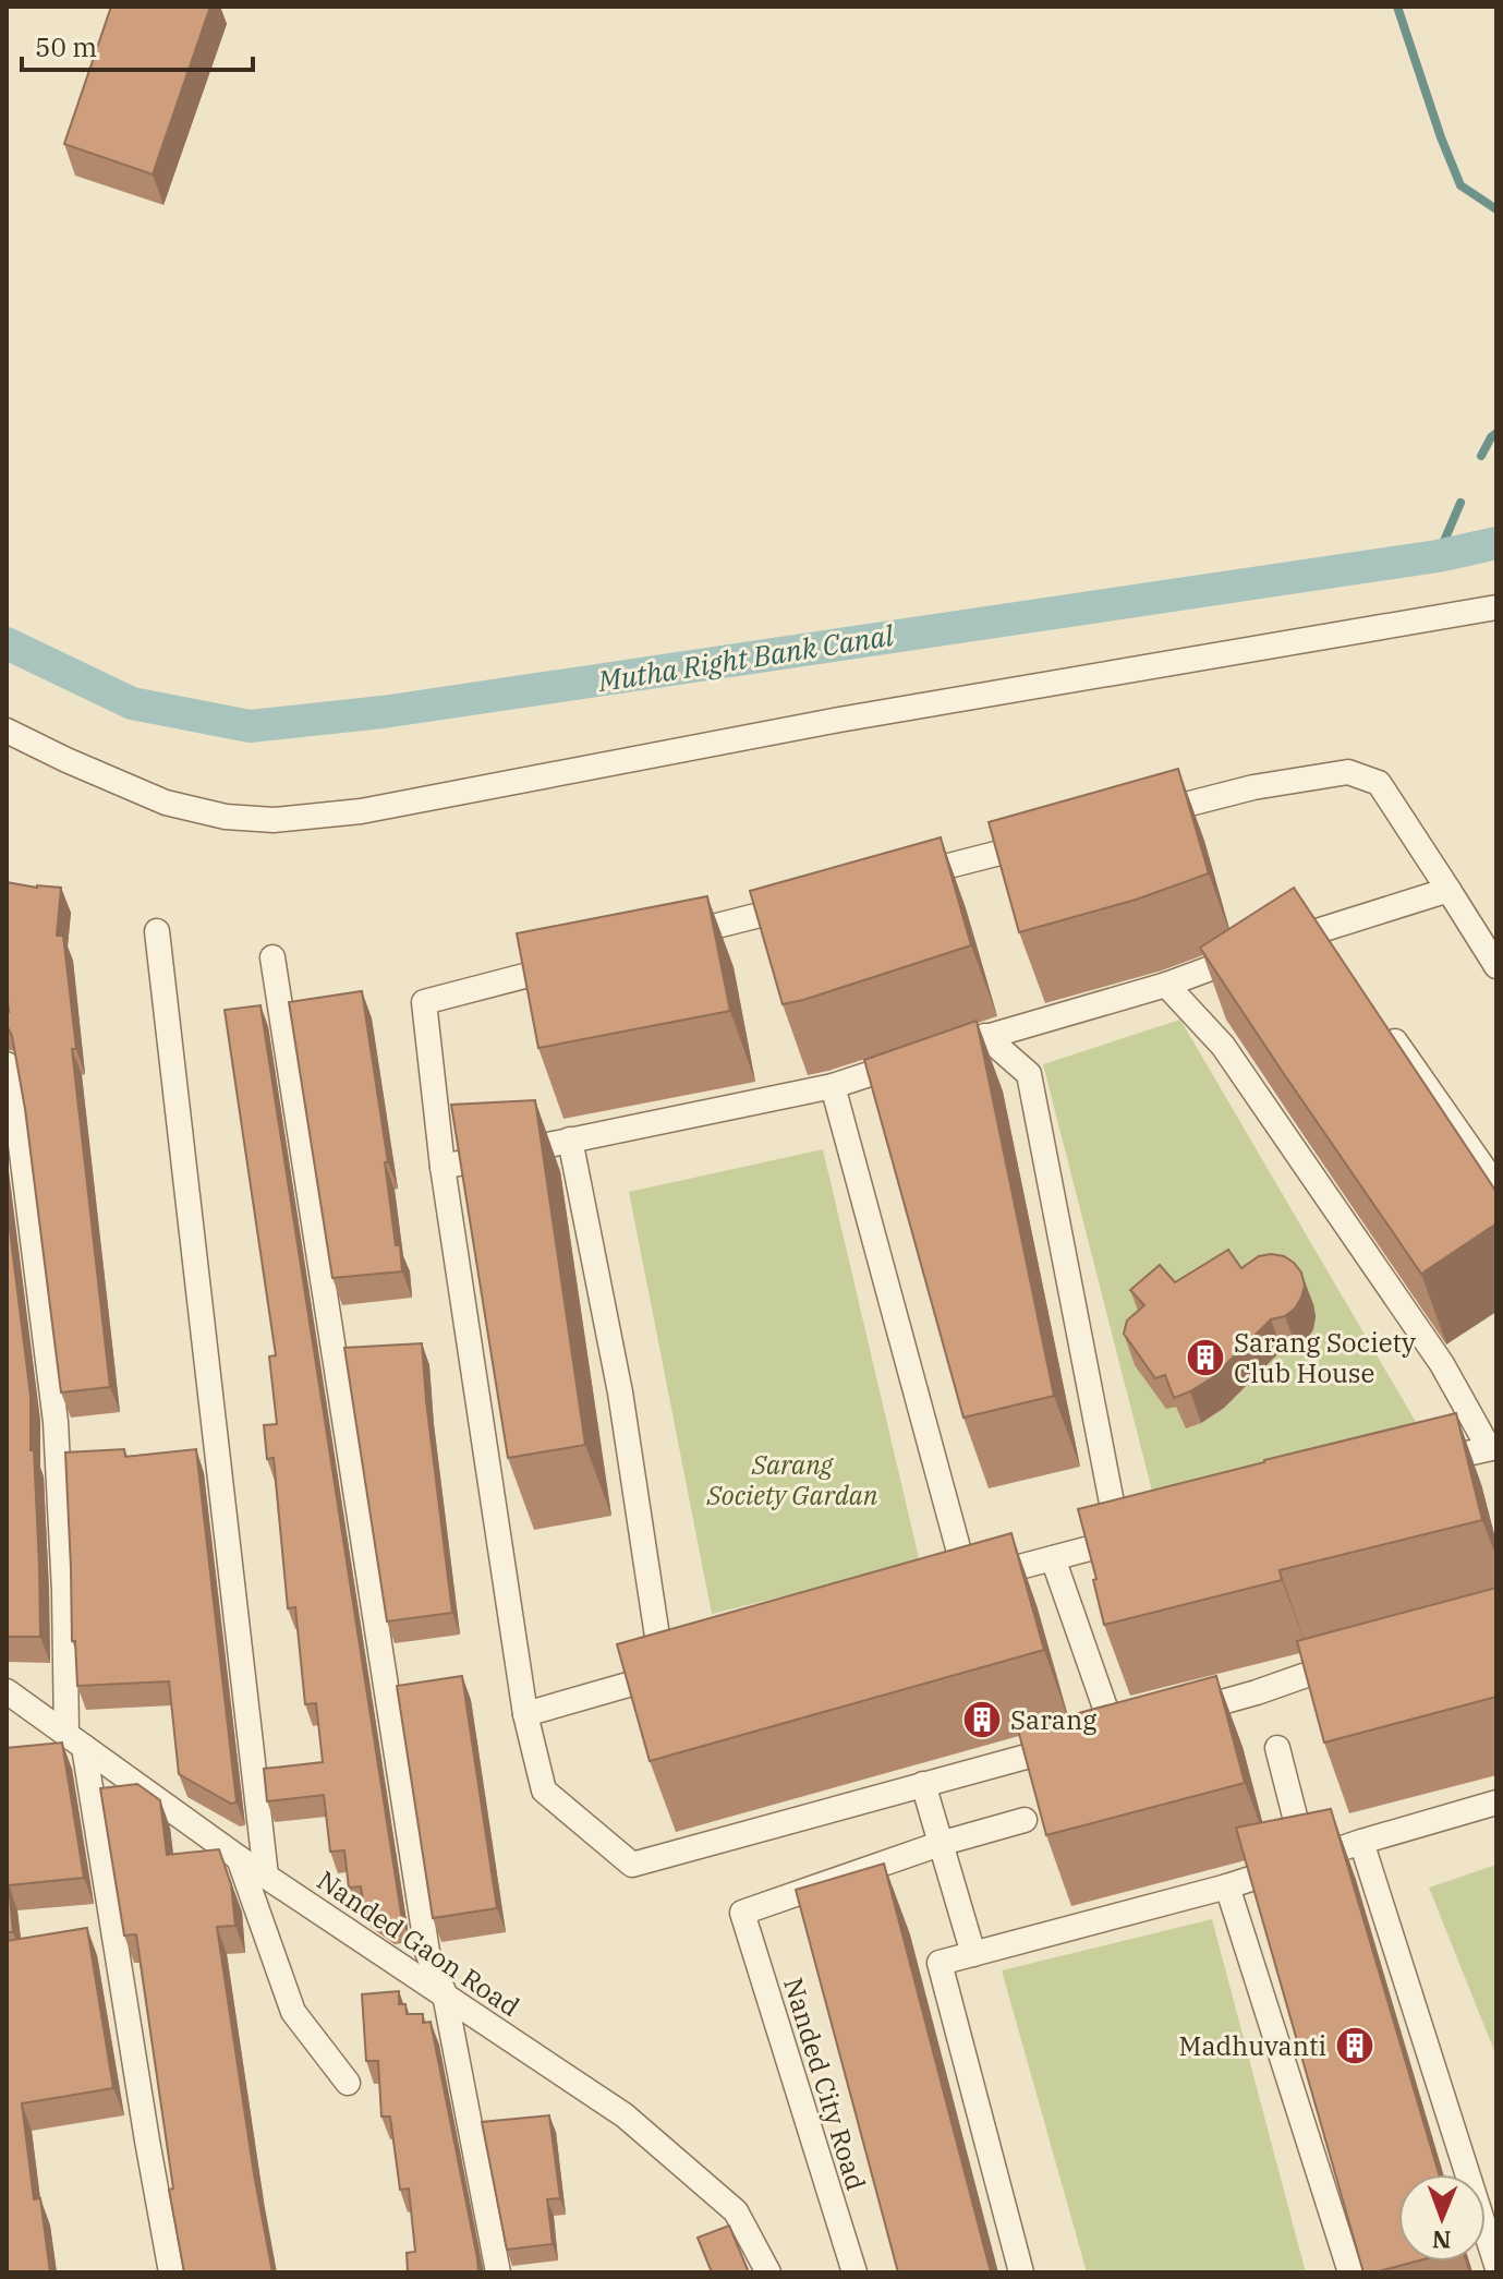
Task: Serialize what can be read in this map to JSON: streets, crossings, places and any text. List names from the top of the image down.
{
  "streets": {
    "street": ["Nanded Gaon Road", "Nanded City Road"]
  },
  "water": ["Mutha Right Bank Canal"],
  "parks": ["Sarang Society Gardan"],
  "places": {
    "building": ["Sarang Society Club House", "Sarang", "Madhuvanti"]
  },
  "scale_bar": "50 m",
  "north": "bottom"
}
